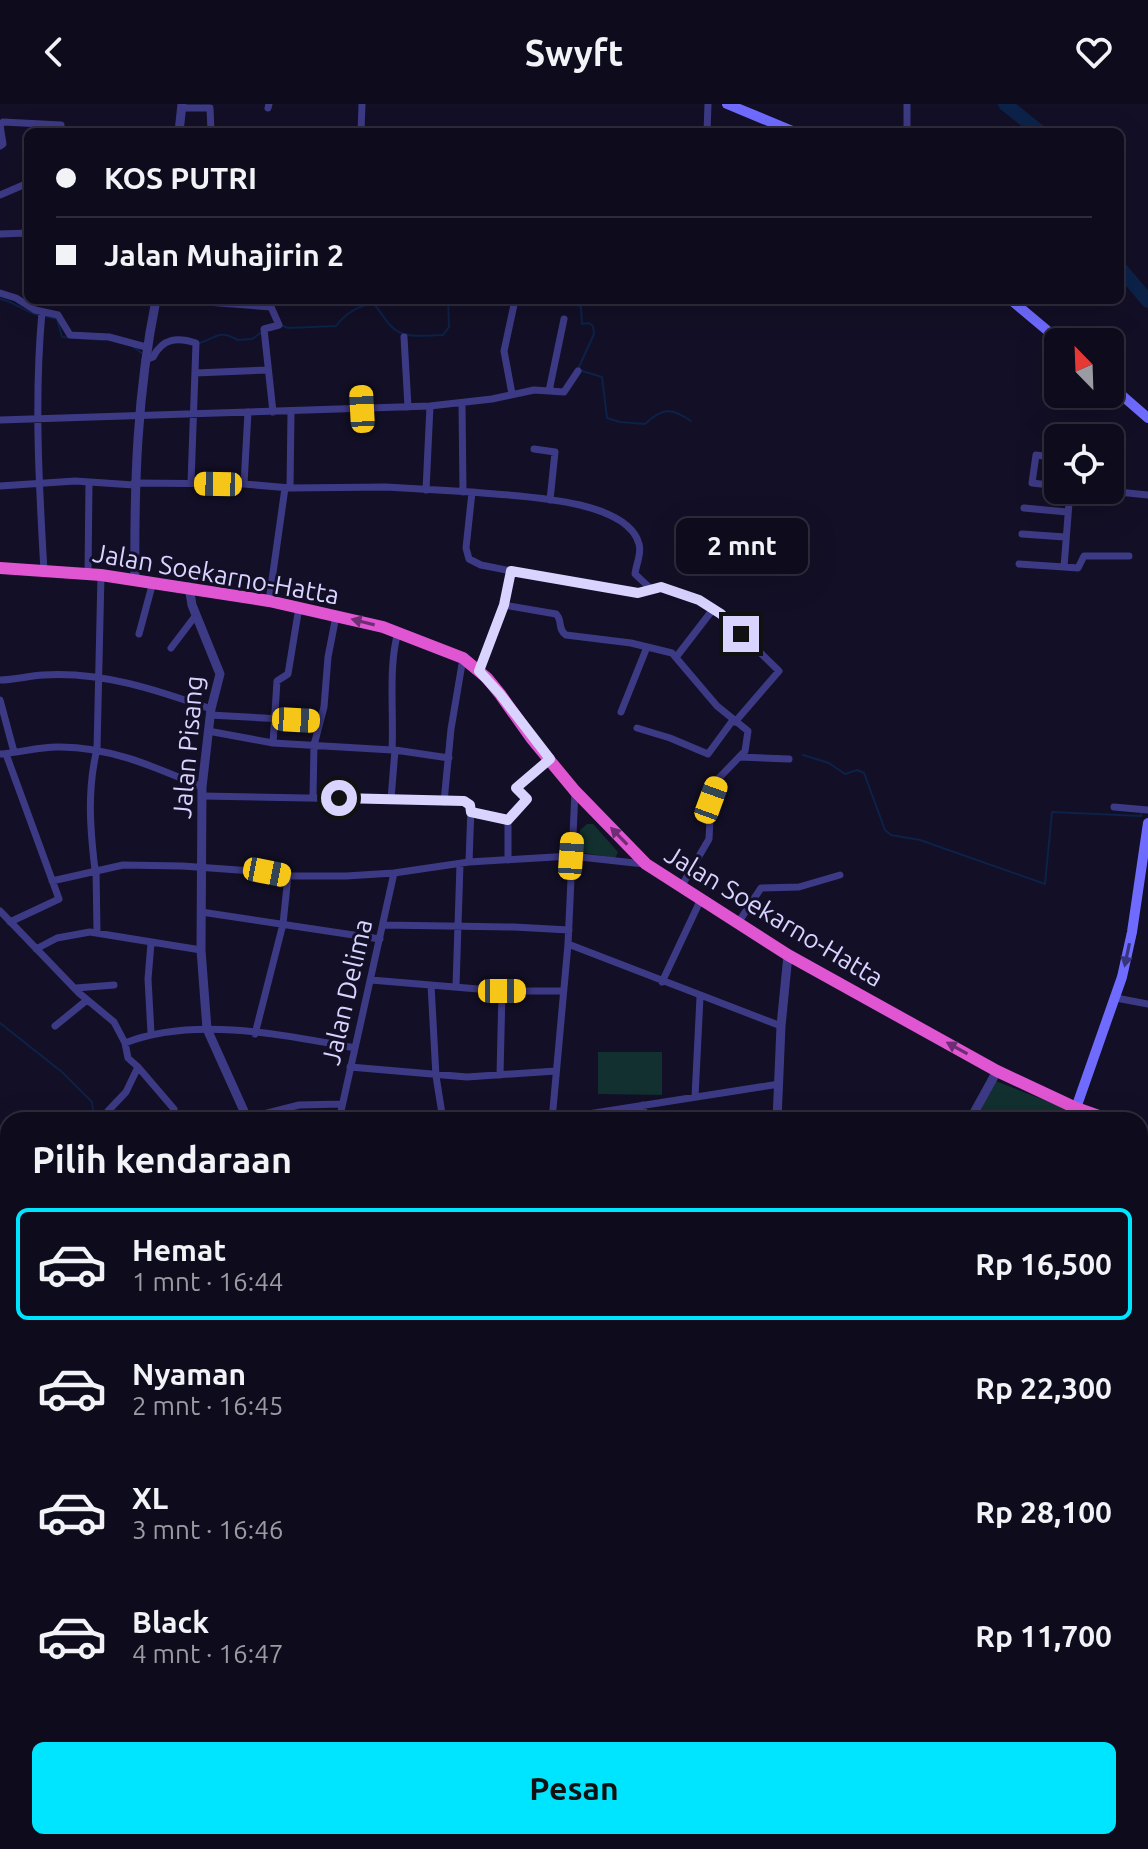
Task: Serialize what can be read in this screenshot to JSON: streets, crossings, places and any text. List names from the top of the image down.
{
  "streets": {
    "highway": ["Jalan Soekarno-Hatta"],
    "street": ["Jalan Pisang", "Jalan Delima"]
  },
  "crossings": [
    ["Jalan Soekarno-Hatta", "Jalan Pisang"]
  ],
  "north": "top left",
  "page": {
    "header": "Swyft",
    "banner": ["KOS PUTRI", "Jalan Muhajirin 2"],
    "bubble": "2 mnt",
    "heading": "Pilih kendaraan",
    "list": [
      {
        "name": "Hemat",
        "note": "1 mnt · 16:44",
        "value": "Rp 16,500"
      },
      {
        "name": "Nyaman",
        "note": "2 mnt · 16:45",
        "value": "Rp 22,300"
      },
      {
        "name": "XL",
        "note": "3 mnt · 16:46",
        "value": "Rp 28,100"
      },
      {
        "name": "Black",
        "note": "4 mnt · 16:47",
        "value": "Rp 11,700"
      }
    ],
    "buttons": "Pesan"
  }
}
